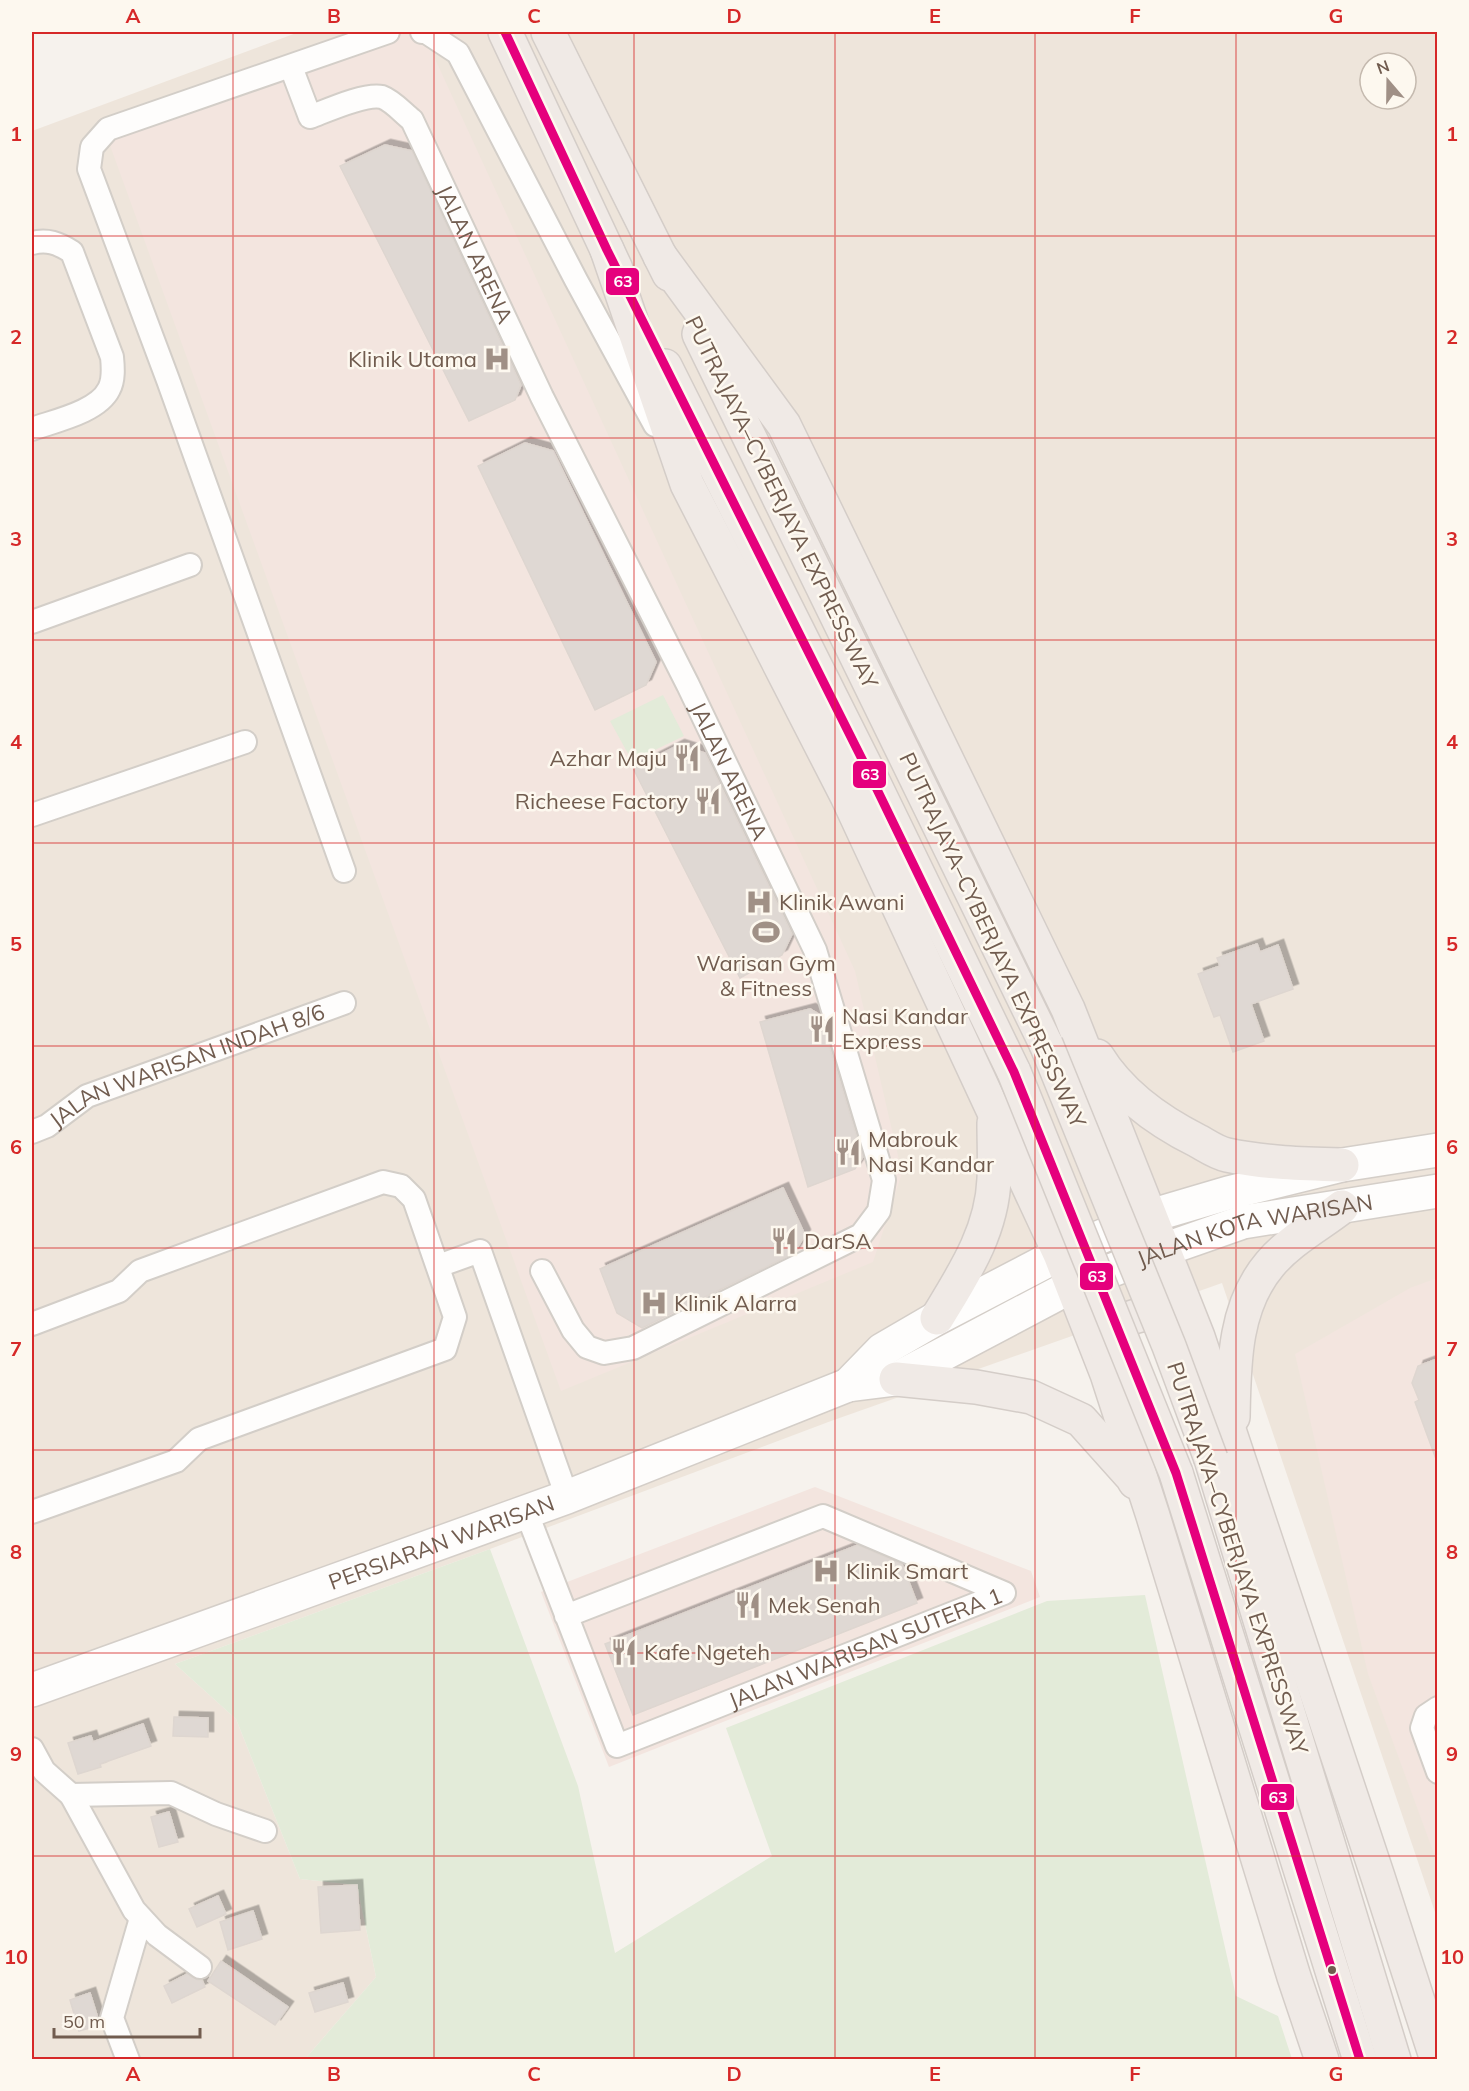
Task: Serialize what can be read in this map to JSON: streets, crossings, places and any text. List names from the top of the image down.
{
  "streets": {
    "highway": ["PUTRAJAYA–CYBERJAYA EXPRESSWAY"],
    "street": [
      "JALAN ARENA",
      "JALAN WARISAN INDAH 8/6",
      "JALAN KOTA WARISAN",
      "PERSIARAN WARISAN",
      "JALAN WARISAN SUTERA 1"
    ]
  },
  "crossings": [
    ["JALAN KOTA WARISAN", "PERSIARAN WARISAN"],
    ["PERSIARAN WARISAN", "JALAN WARISAN SUTERA 1"]
  ],
  "places": {
    "hospital": [
      "Klinik Utama",
      "Klinik Awani",
      "Klinik Alarra",
      "Klinik Smart"
    ],
    "restaurant": [
      "Azhar Maju",
      "Richeese Factory",
      "Nasi Kandar Express",
      "Mabrouk Nasi Kandar",
      "DarSA",
      "Mek Senah",
      "Kafe Ngeteh"
    ],
    "sports": ["Warisan Gym & Fitness"]
  },
  "lines": ["transit line 63"],
  "scale_bar": "50 m",
  "north": "top",
  "grid": {
    "columns": [
      "A",
      "B",
      "C",
      "D",
      "E",
      "F",
      "G"
    ],
    "rows": [
      "1",
      "2",
      "3",
      "4",
      "5",
      "6",
      "7",
      "8",
      "9",
      "10"
    ]
  }
}
